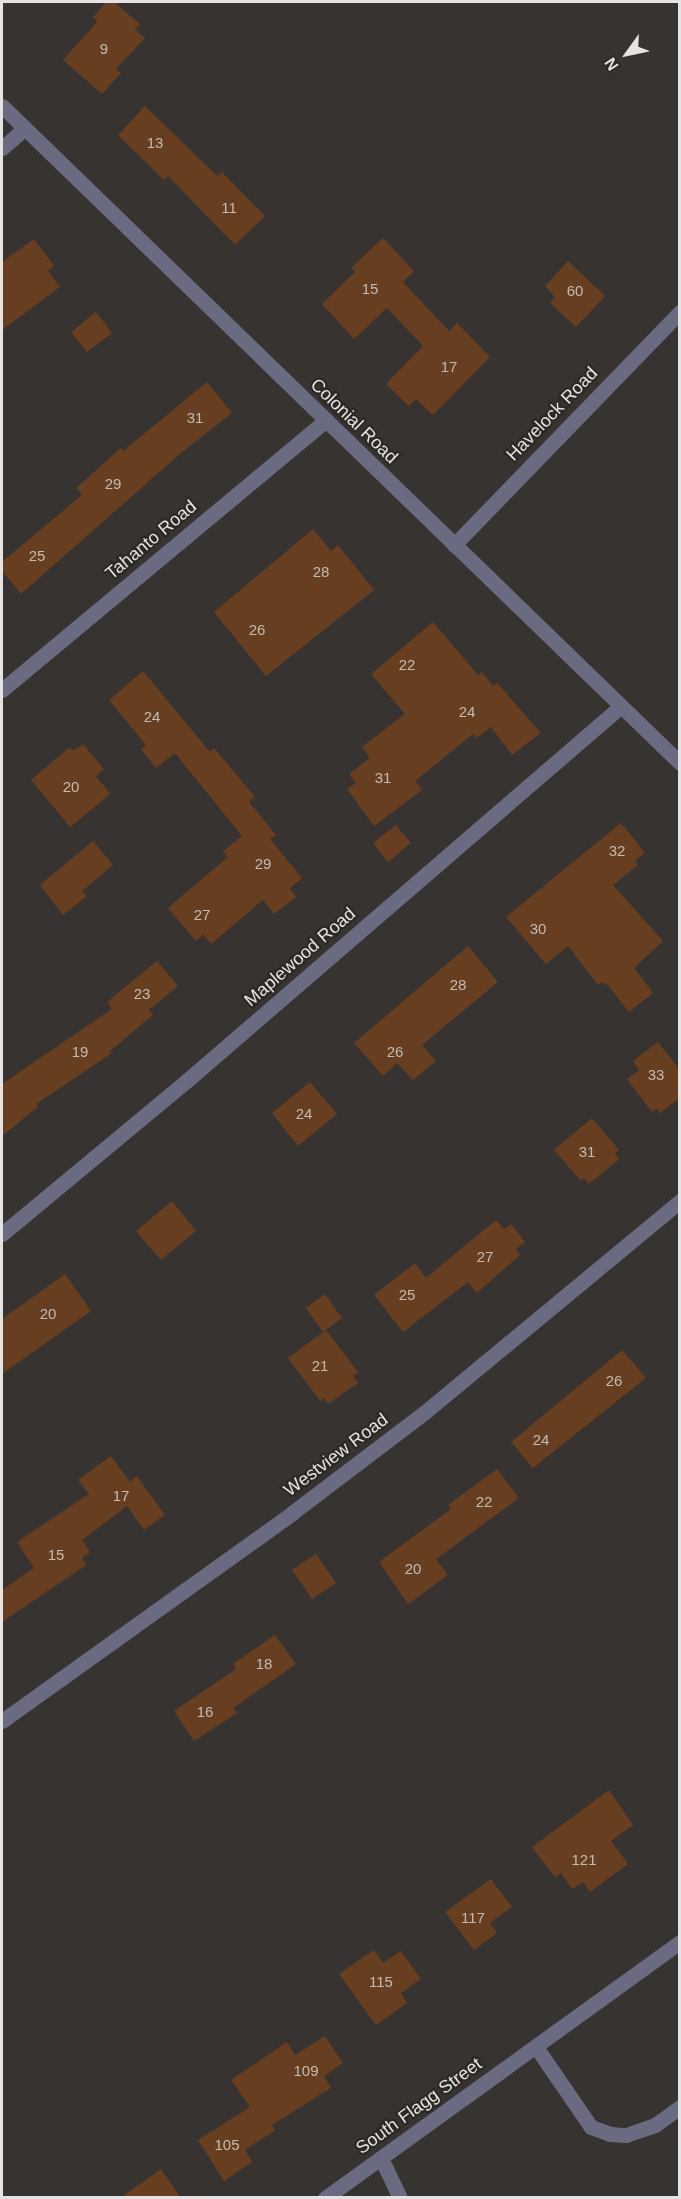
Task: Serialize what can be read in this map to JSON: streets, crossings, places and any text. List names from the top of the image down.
{
  "streets": {
    "street": [
      "Havelock Road",
      "Colonial Road",
      "Tahanto Road",
      "Maplewood Road",
      "Westview Road",
      "South Flagg Street"
    ]
  },
  "crossings": [
    ["Havelock Road", "Colonial Road"],
    ["Colonial Road", "Tahanto Road"],
    ["Colonial Road", "Maplewood Road"]
  ],
  "house_numbers": [
    "9",
    "13",
    "11",
    "15",
    "60",
    "17",
    "31",
    "29",
    "25",
    "28",
    "26",
    "22",
    "24",
    "24",
    "31",
    "20",
    "32",
    "29",
    "27",
    "30",
    "28",
    "23",
    "19",
    "26",
    "33",
    "24",
    "31",
    "27",
    "25",
    "20",
    "21",
    "26",
    "24",
    "17",
    "22",
    "15",
    "20",
    "18",
    "16",
    "121",
    "117",
    "115",
    "109",
    "105"
  ],
  "north": "bottom left"
}
